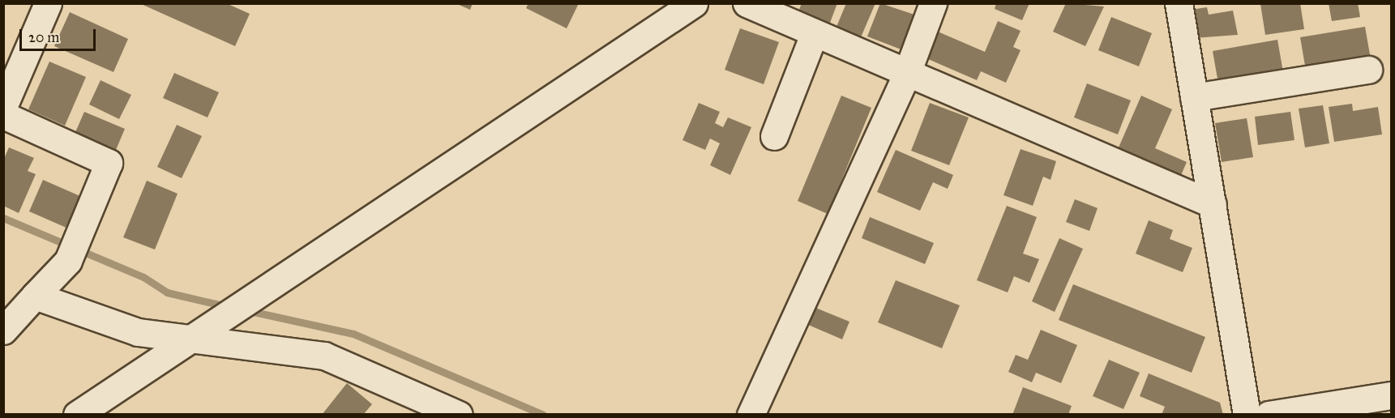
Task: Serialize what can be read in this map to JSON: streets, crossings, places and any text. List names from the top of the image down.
{
  "scale_bar": "20 m"
}
